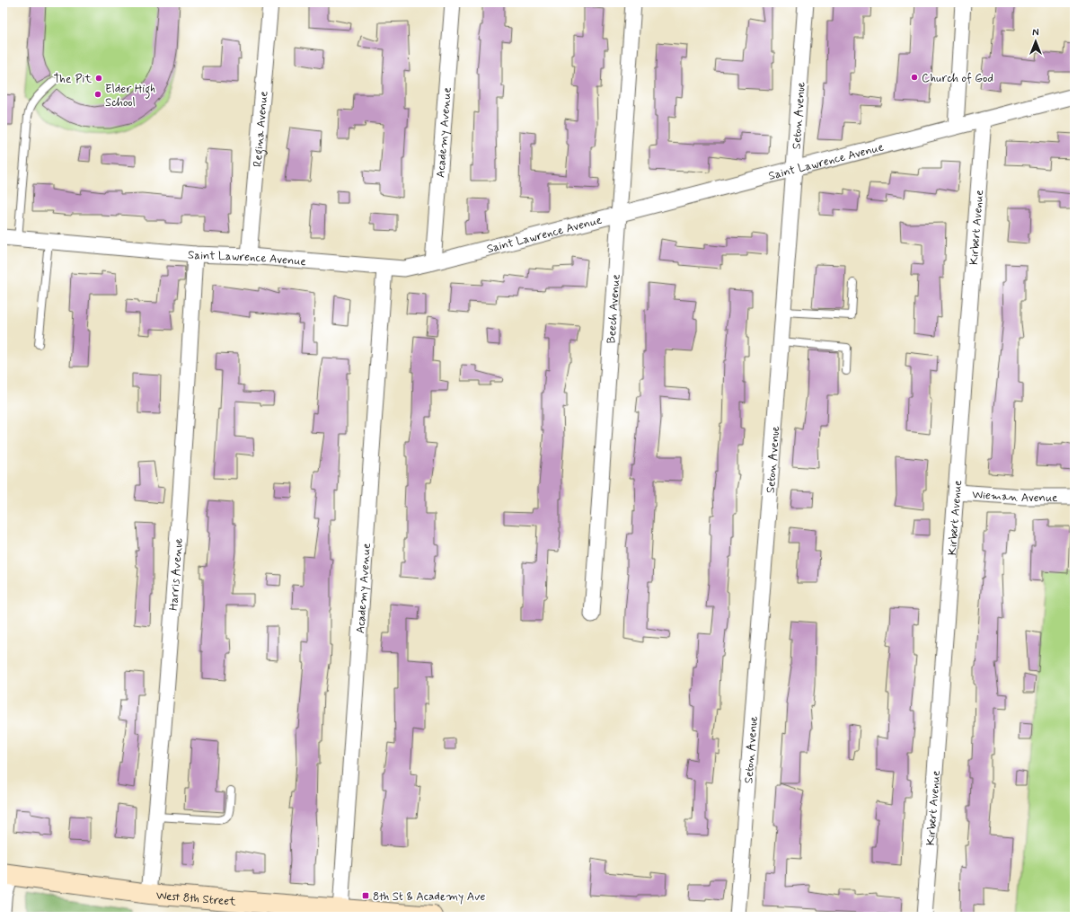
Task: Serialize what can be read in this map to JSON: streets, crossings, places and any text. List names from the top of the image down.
{
  "streets": {
    "street": [
      "Seton Avenue",
      "Regina Avenue",
      "Academy Avenue",
      "Saint Lawrence Avenue",
      "Kirbert Avenue",
      "Beech Avenue",
      "Wieman Avenue",
      "Harris Avenue",
      "West 8th Street"
    ]
  },
  "crossings": [
    ["Seton Avenue", "Saint Lawrence Avenue"],
    ["Regina Avenue", "Saint Lawrence Avenue"],
    ["Academy Avenue", "Saint Lawrence Avenue"],
    ["Academy Avenue", "West 8th Street"],
    ["Saint Lawrence Avenue", "Kirbert Avenue"],
    ["Saint Lawrence Avenue", "Beech Avenue"],
    ["Saint Lawrence Avenue", "Harris Avenue"],
    ["Kirbert Avenue", "Wieman Avenue"],
    ["Harris Avenue", "West 8th Street"]
  ],
  "places": {
    "other": ["Church of God", "The Pit", "Elder High School"],
    "transit": ["8th St & Academy Ave"]
  },
  "north": "top"
}
